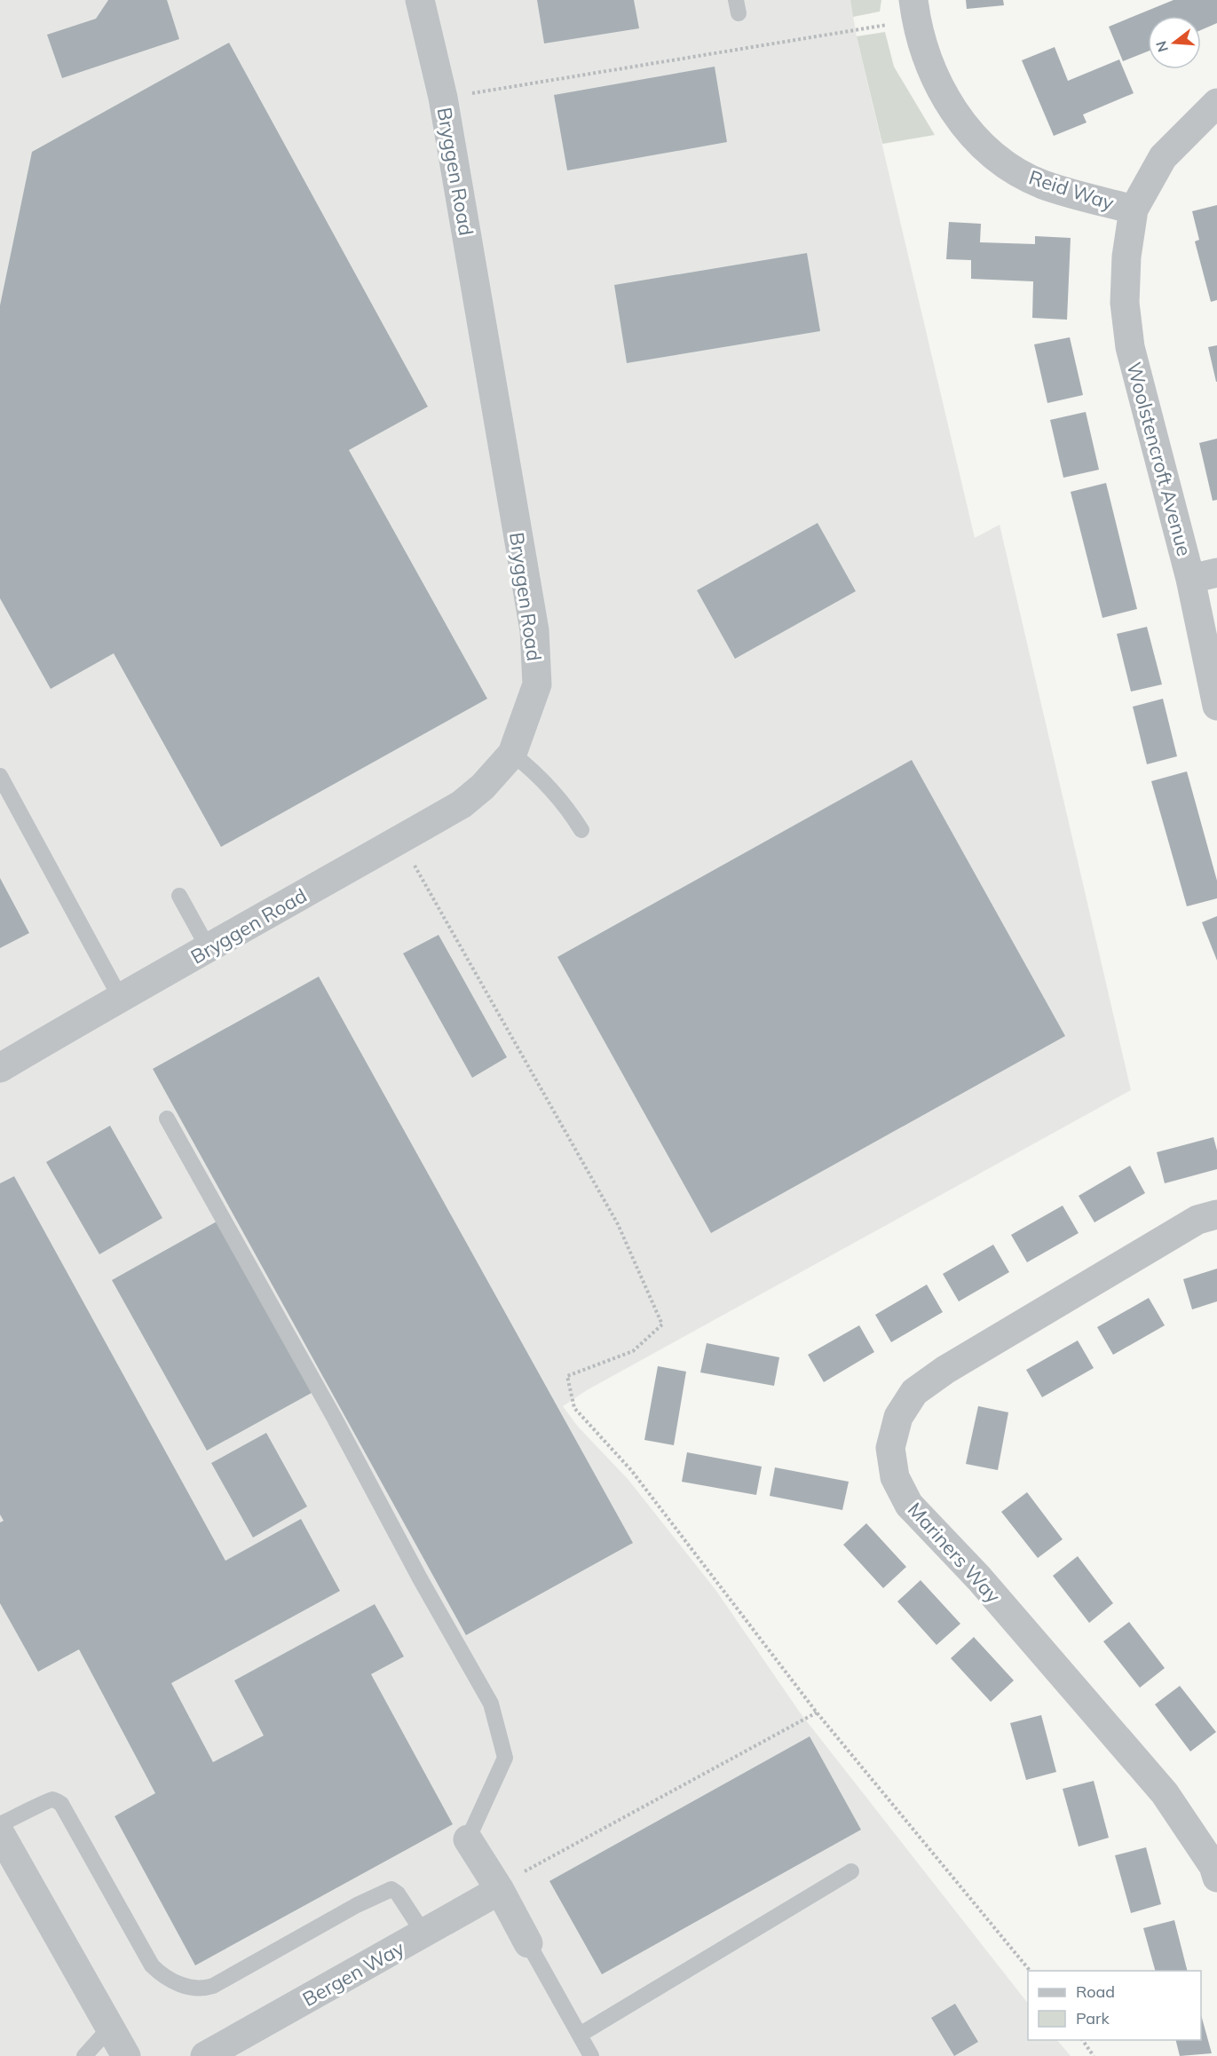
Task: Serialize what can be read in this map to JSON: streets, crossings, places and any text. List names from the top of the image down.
{
  "streets": {
    "street": [
      "Bryggen Road",
      "Reid Way",
      "Woolstencroft Avenue",
      "Mariners Way",
      "Bergen Way"
    ]
  },
  "crossings": [
    ["Reid Way", "Woolstencroft Avenue"]
  ],
  "legend": ["Road", "Park"],
  "north": "left"
}
